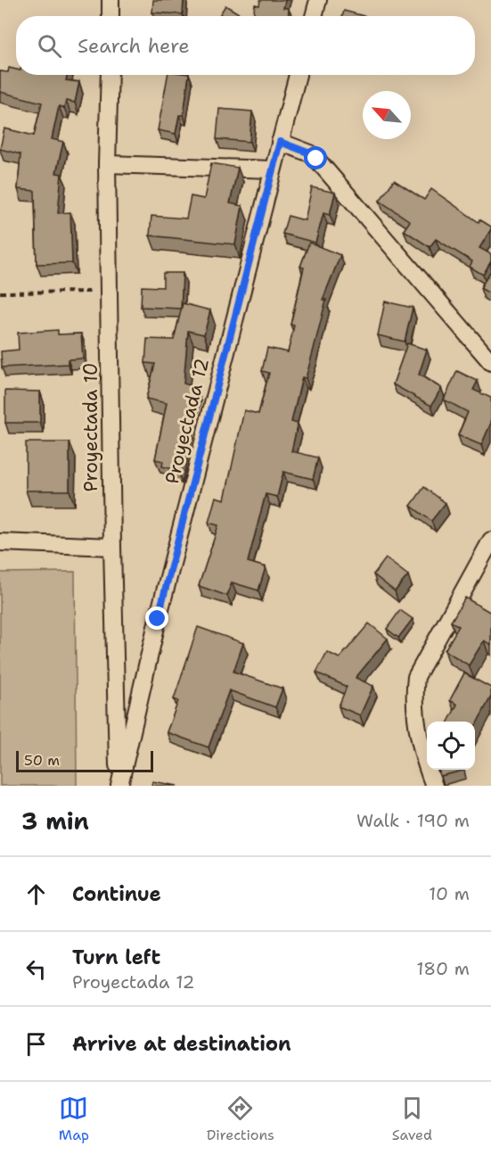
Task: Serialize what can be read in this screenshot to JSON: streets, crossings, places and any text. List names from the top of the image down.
{
  "streets": {
    "street": ["Proyectada 12", "Proyectada 10"]
  },
  "crossings": [
    ["Proyectada 12", "Proyectada 10"]
  ],
  "scale_bar": "50 m",
  "north": "top left",
  "page": {
    "search": "Search here",
    "scale": "50 m",
    "heading": ["3 min", "Walk · 190 m"],
    "list": [
      ["Continue", "10 m"],
      ["Turn left", "Proyectada 12", "180 m"],
      "Arrive at destination"
    ],
    "nav": ["Map", "Directions", "Saved"]
  }
}
